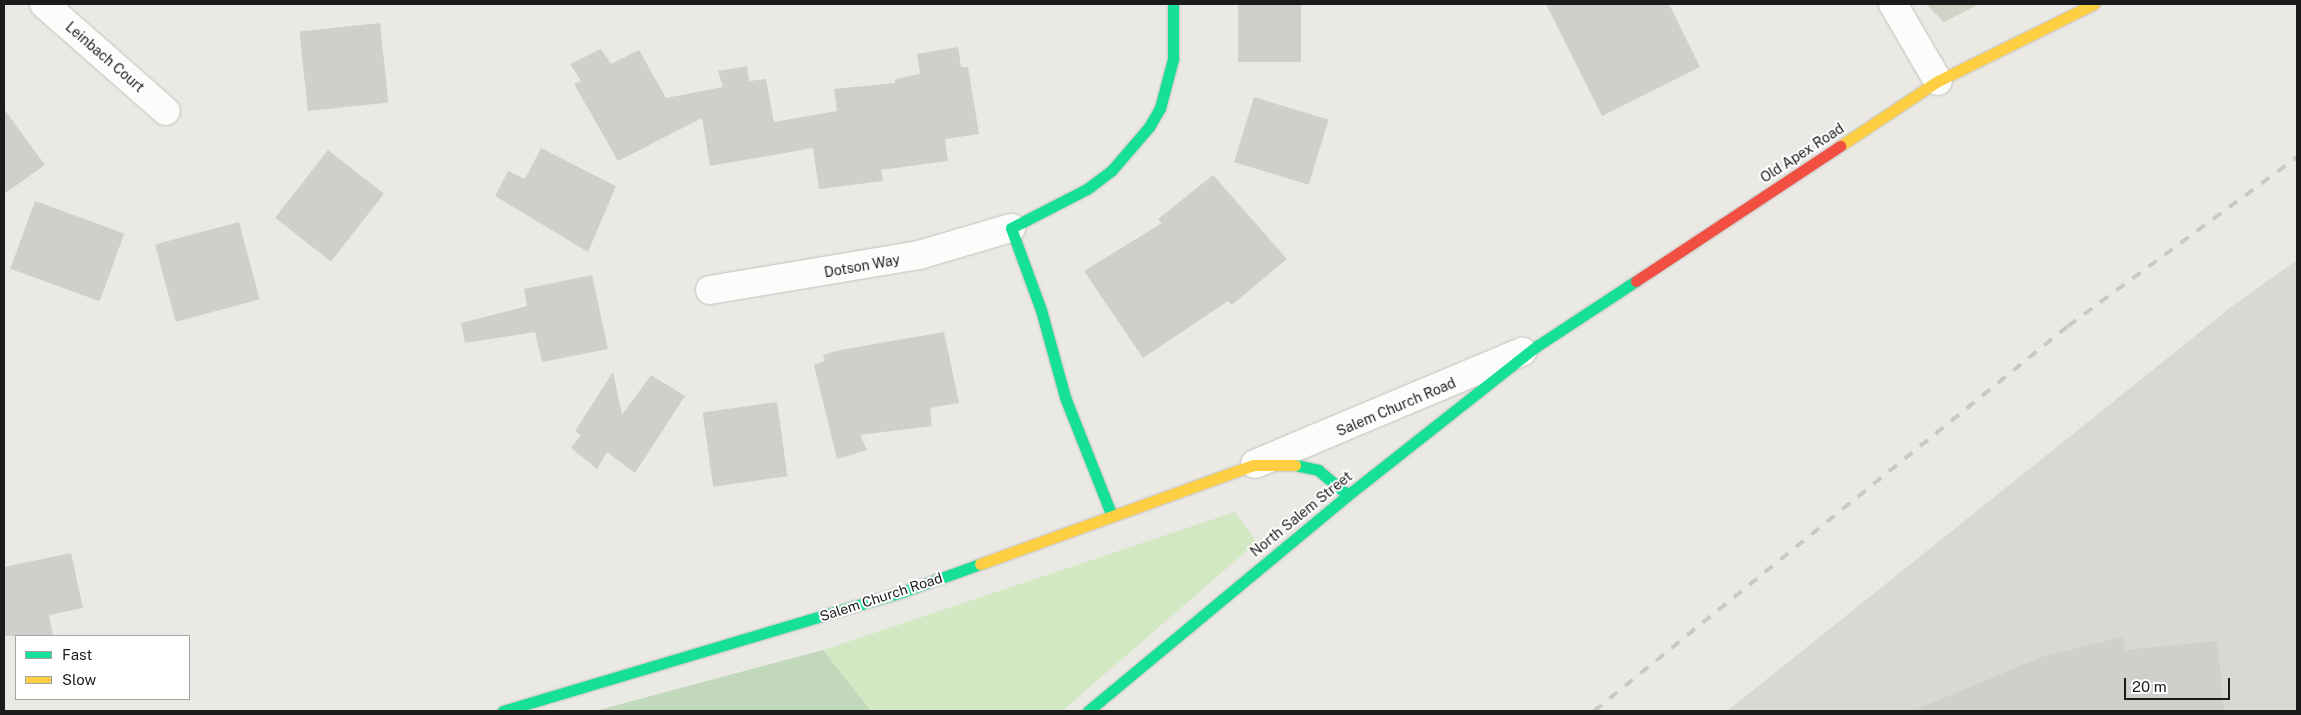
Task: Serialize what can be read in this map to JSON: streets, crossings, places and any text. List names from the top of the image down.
{
  "streets": {
    "street": [
      "Leinbach Court",
      "Old Apex Road",
      "Dotson Way",
      "Salem Church Road",
      "North Salem Street"
    ]
  },
  "crossings": [
    ["Old Apex Road", "Salem Church Road"],
    ["Old Apex Road", "North Salem Street"],
    ["Salem Church Road", "North Salem Street"]
  ],
  "legend": ["Fast", "Slow"],
  "scale_bar": "20 m"
}
